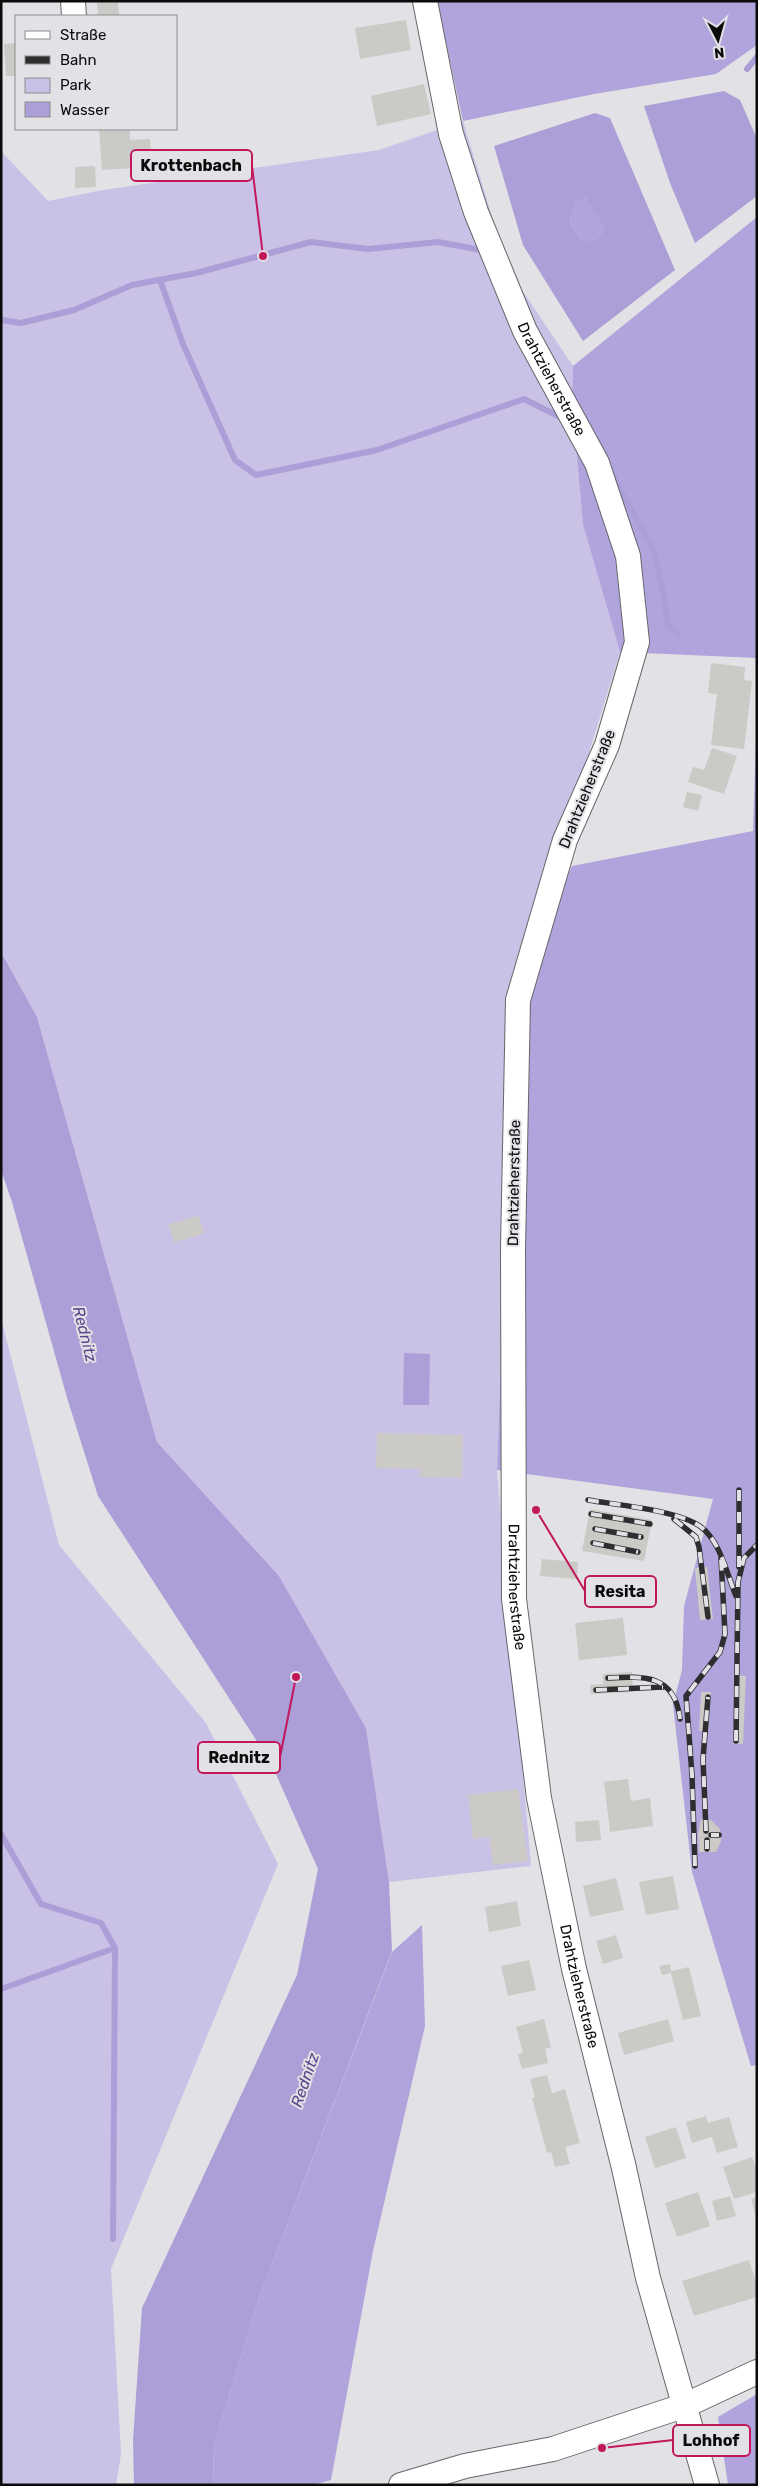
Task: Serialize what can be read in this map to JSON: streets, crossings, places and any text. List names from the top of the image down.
{
  "streets": {
    "street": ["Drahtzieherstraße"]
  },
  "water": ["Rednitz"],
  "places": [
    "Krottenbach",
    "Resita",
    "Rednitz",
    "Lohhof"
  ],
  "legend": [
    "Straße",
    "Bahn",
    "Park",
    "Wasser"
  ],
  "north": "bottom"
}
